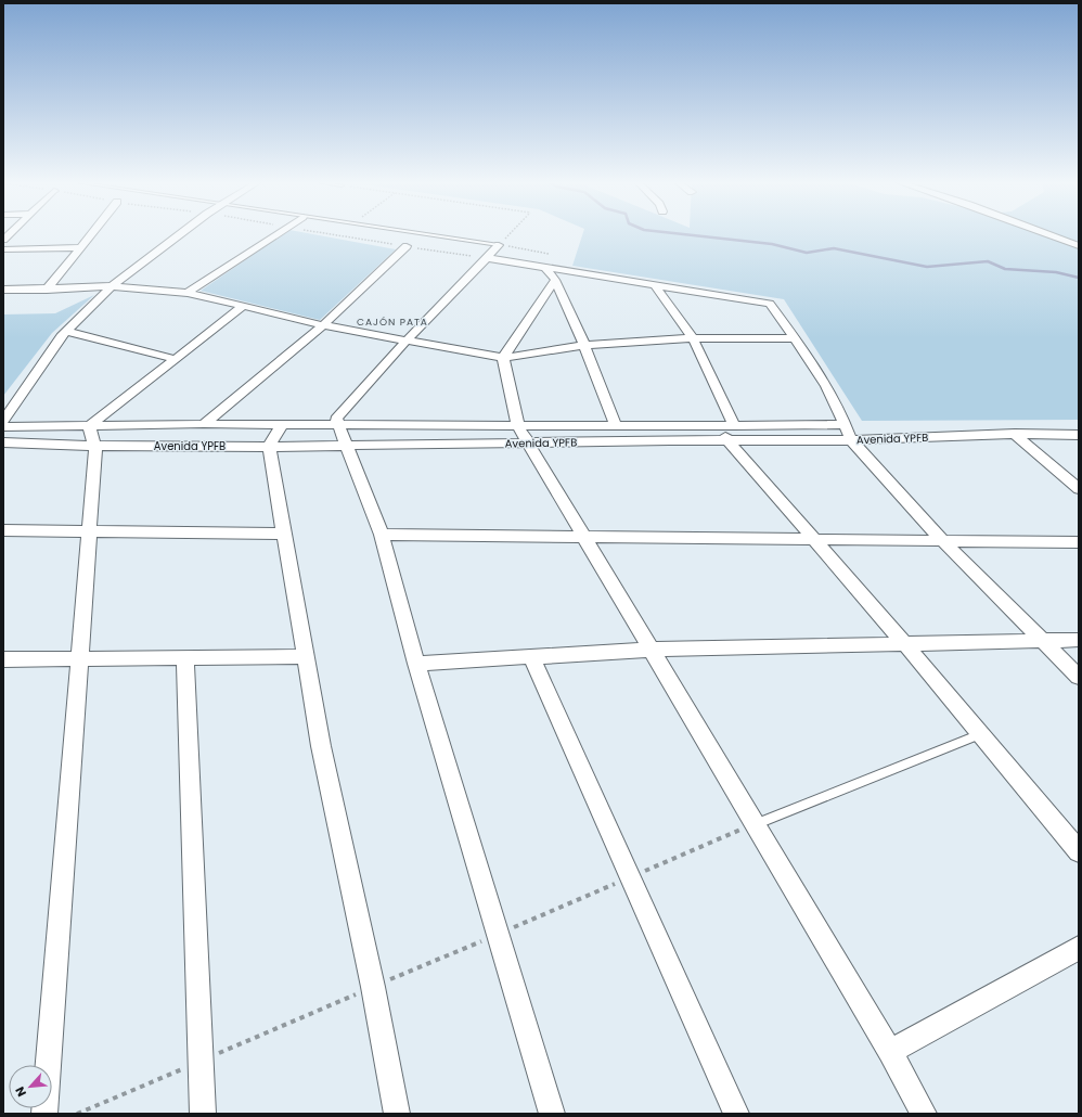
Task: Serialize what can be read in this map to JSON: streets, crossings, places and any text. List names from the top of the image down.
{
  "streets": {
    "street": ["Avenida YPFB"]
  },
  "districts": ["CAJÓN PATA"],
  "north": "bottom left"
}
